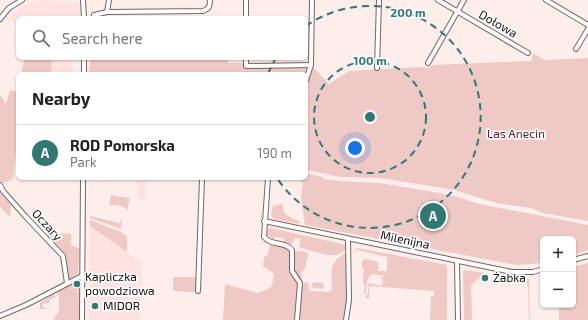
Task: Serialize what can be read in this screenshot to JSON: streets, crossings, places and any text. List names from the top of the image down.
{
  "streets": {
    "street": ["Dołowa", "Oczary", "Milenijna"]
  },
  "parks": ["Las Anecin"],
  "places": ["Żabka", "Kapliczka powodziowa", "MIDOR"],
  "page": {
    "search": "Search here",
    "heading": "Nearby",
    "list": [
      {
        "mark": "A",
        "name": "ROD Pomorska",
        "note": "Park",
        "value": "190 m"
      }
    ],
    "pins": "A",
    "map_buttons": ["+", "−"]
  },
  "rings": ["200 m", "100 m"]
}
